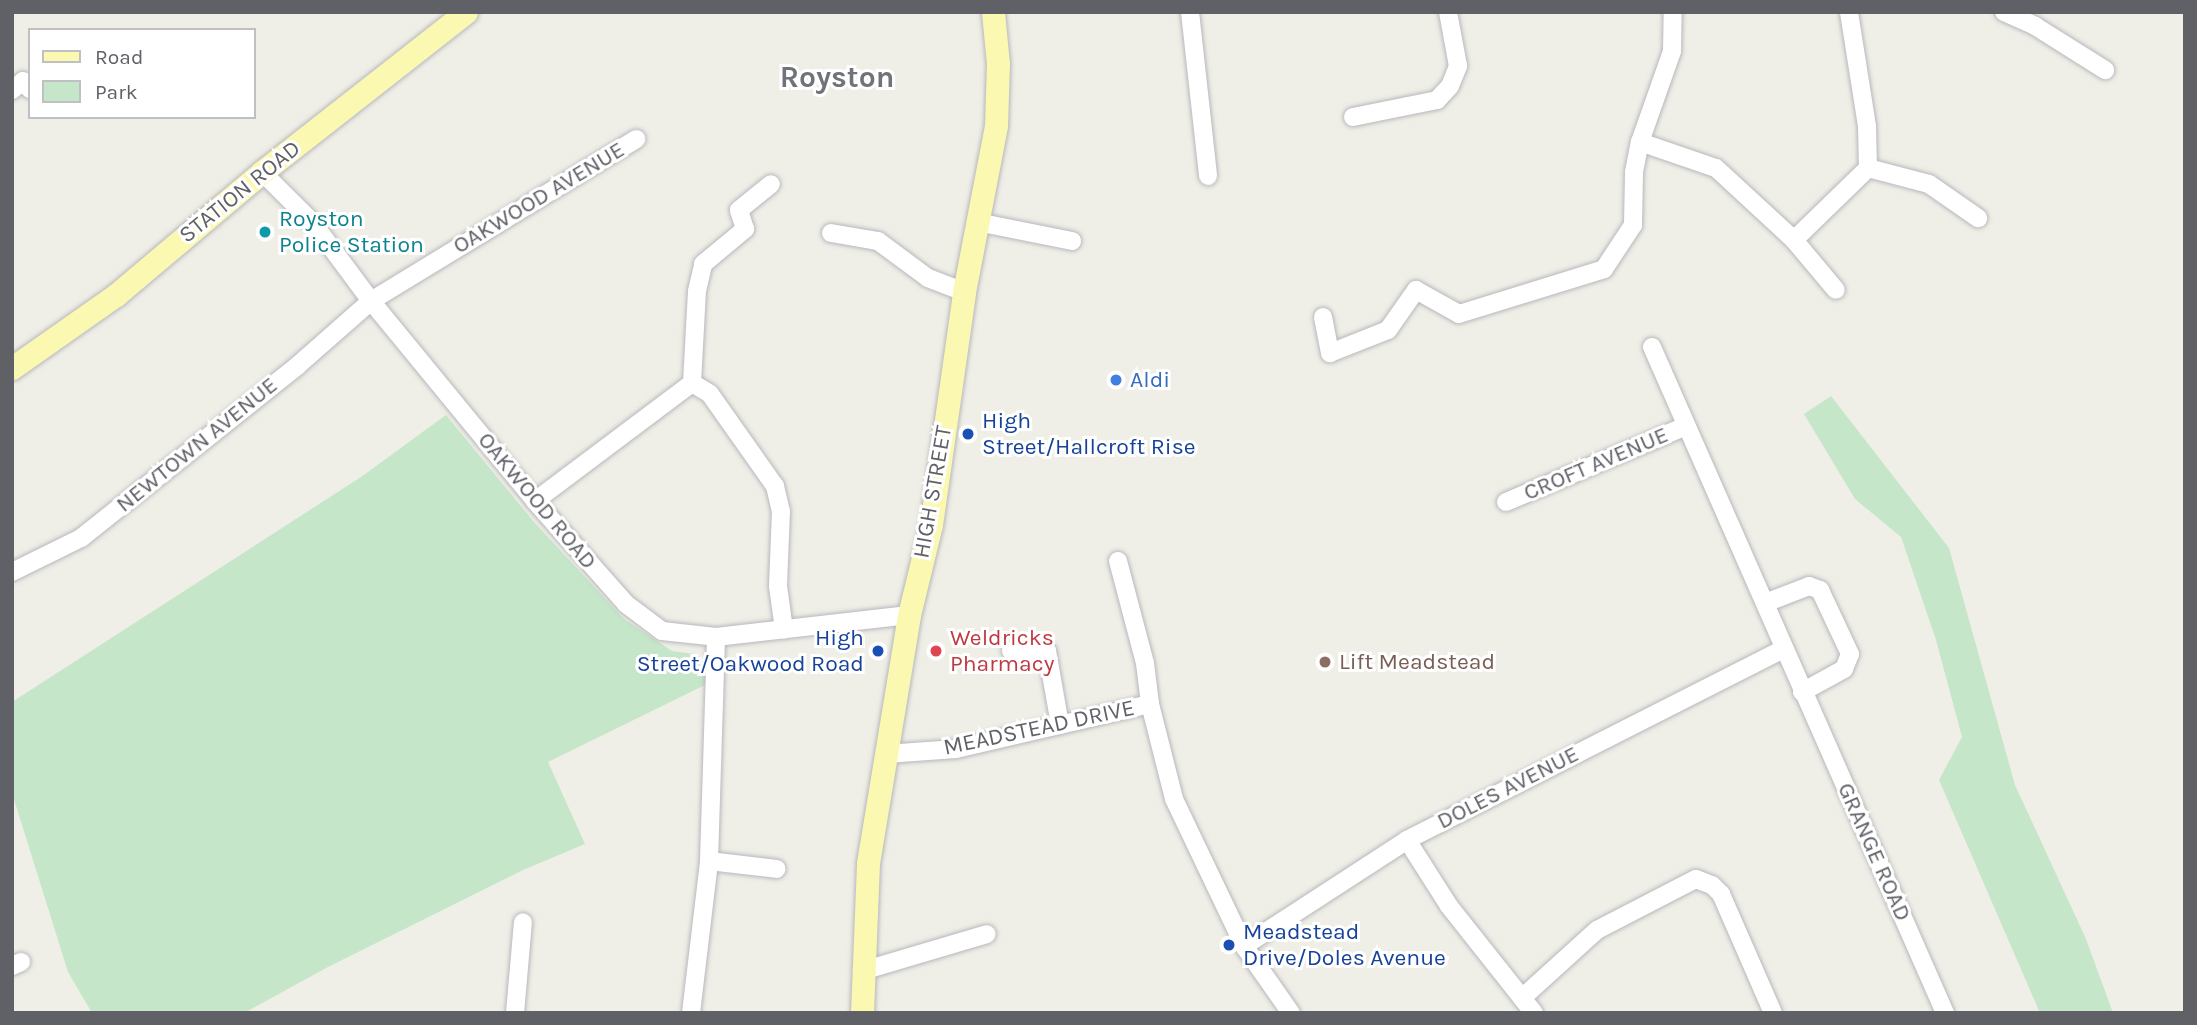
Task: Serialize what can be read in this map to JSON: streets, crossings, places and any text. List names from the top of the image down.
{
  "streets": {
    "main road": ["STATION ROAD", "HIGH STREET"],
    "street": [
      "OAKWOOD AVENUE",
      "NEWTOWN AVENUE",
      "CROFT AVENUE",
      "OAKWOOD ROAD",
      "MEADSTEAD DRIVE",
      "DOLES AVENUE",
      "GRANGE ROAD"
    ]
  },
  "crossings": [
    ["STATION ROAD", "OAKWOOD ROAD"],
    ["OAKWOOD AVENUE", "NEWTOWN AVENUE"],
    ["OAKWOOD AVENUE", "OAKWOOD ROAD"],
    ["NEWTOWN AVENUE", "OAKWOOD ROAD"],
    ["CROFT AVENUE", "GRANGE ROAD"],
    ["HIGH STREET", "OAKWOOD ROAD"],
    ["HIGH STREET", "MEADSTEAD DRIVE"],
    ["MEADSTEAD DRIVE", "DOLES AVENUE"],
    ["DOLES AVENUE", "GRANGE ROAD"]
  ],
  "districts": ["Royston"],
  "places": [
    "Royston Police Station",
    "Aldi",
    "High Street/Hallcroft Rise",
    "High Street/Oakwood Road",
    "Weldricks Pharmacy",
    "Lift Meadstead",
    "Meadstead Drive/Doles Avenue"
  ],
  "legend": ["Road", "Park"]
}
